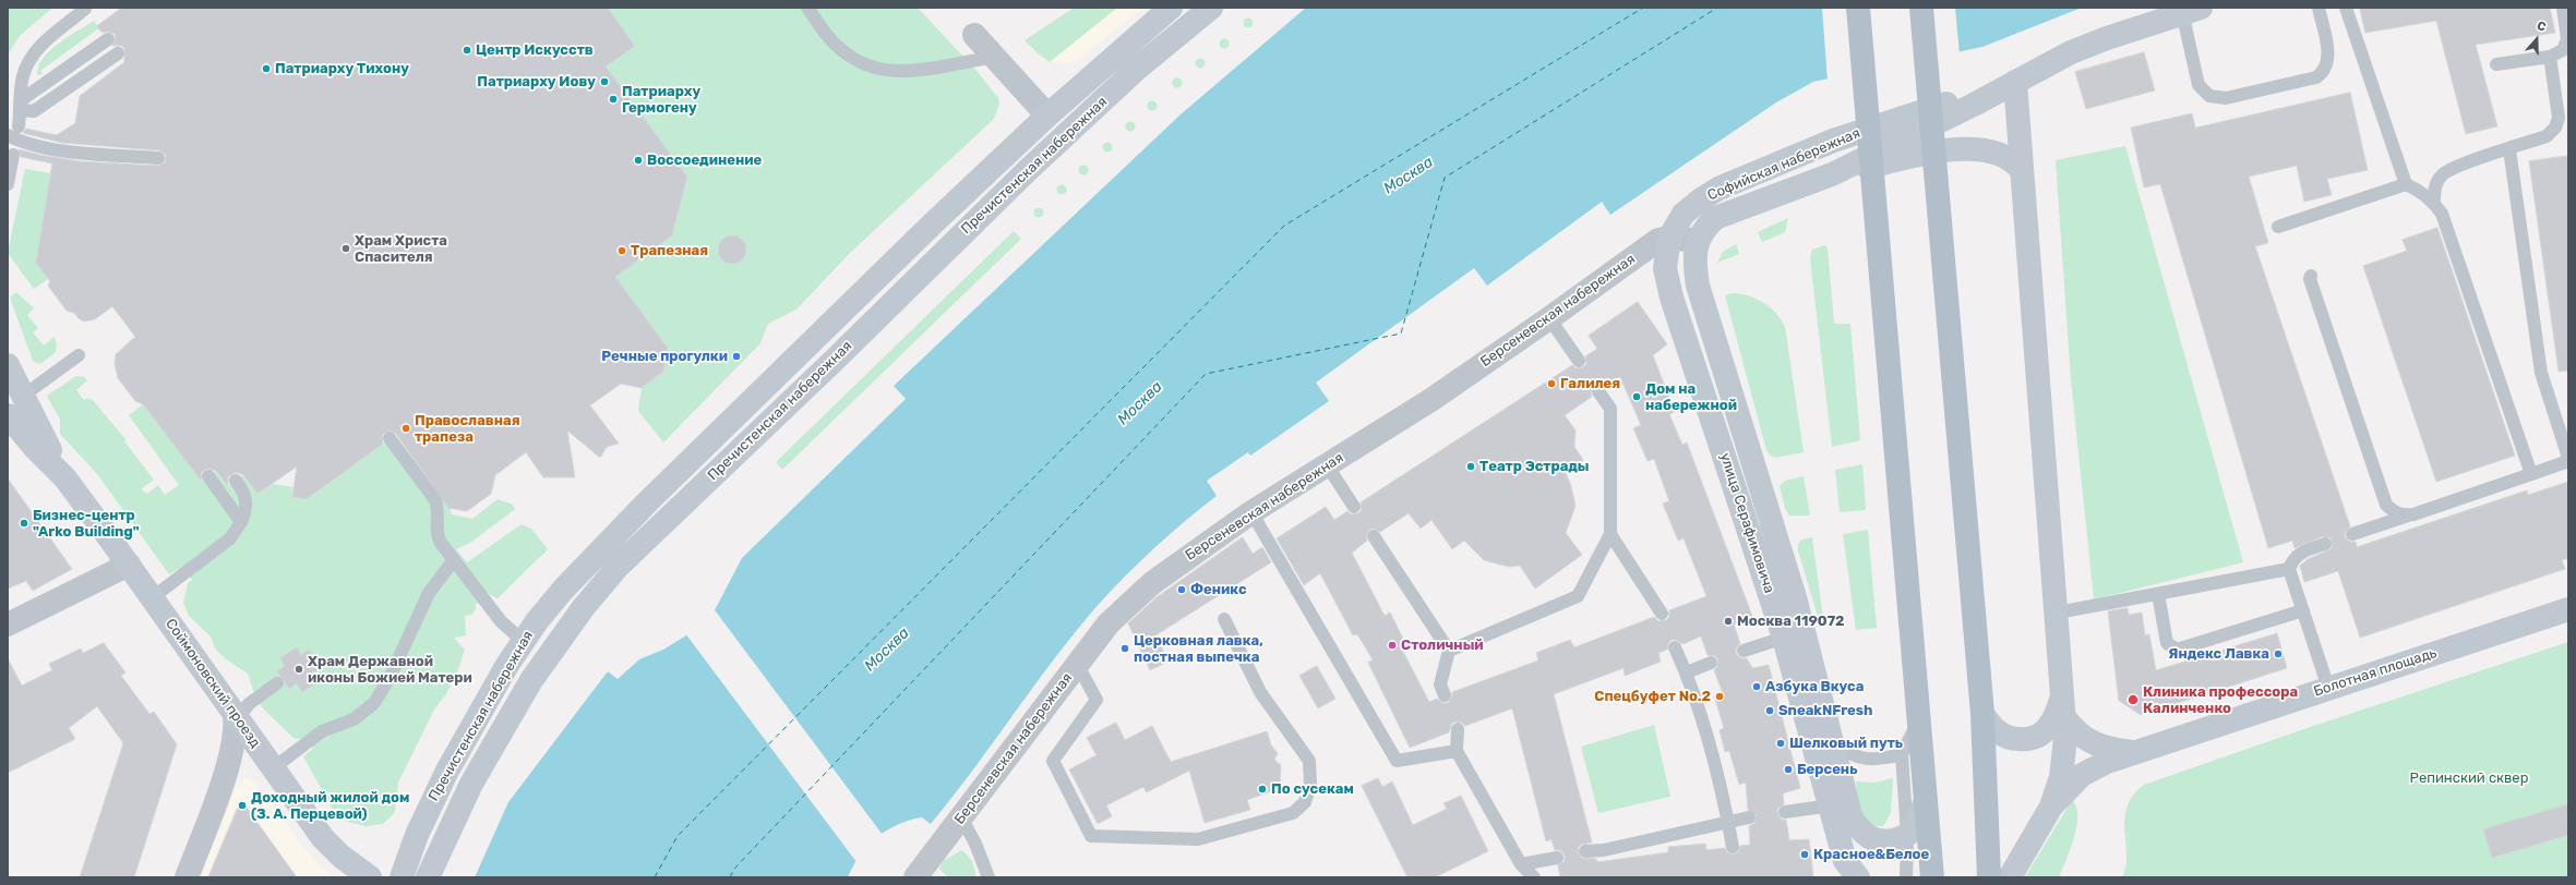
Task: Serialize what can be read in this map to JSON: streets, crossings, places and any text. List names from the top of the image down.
{
  "streets": {
    "main road": [
      "Софийская набережная",
      "Пречистенская набережная",
      "улица Серафимовича",
      "Болотная площадь",
      "Соймоновский проезд"
    ],
    "street": ["Берсеневская набережная"]
  },
  "crossings": [
    ["Софийская набережная", "Берсеневская набережная"],
    ["Софийская набережная", "улица Серафимовича"],
    ["Берсеневская набережная", "улица Серафимовича"]
  ],
  "water": ["Москва"],
  "parks": ["Репинский сквер"],
  "places": [
    "Центр Искусств",
    "Патриарху Тихону",
    "Патриарху Иову",
    "Патриарху Гермогену",
    "Воссоединение",
    "Храм Христа Спасителя",
    "Трапезная",
    "Речные прогулки",
    "Галилея",
    "Дом на набережной",
    "Православная трапеза",
    "Театр Эстрады",
    "Бизнес-центр \"Arko Building\"",
    "Феникс",
    "Москва 119072",
    "Столичный",
    "Церковная лавка, постная выпечка",
    "Яндекс Лавка",
    "Храм Державной иконы Божией Матери",
    "Азбука Вкуса",
    "Спецбуфет No.2",
    "Клиника профессора Калинченко",
    "SneakNFresh",
    "Шелковый путь",
    "Берсень",
    "По сусекам",
    "Доходный жилой дом (З. А. Перцевой)",
    "Красное&Белое"
  ],
  "north": "top"
}
